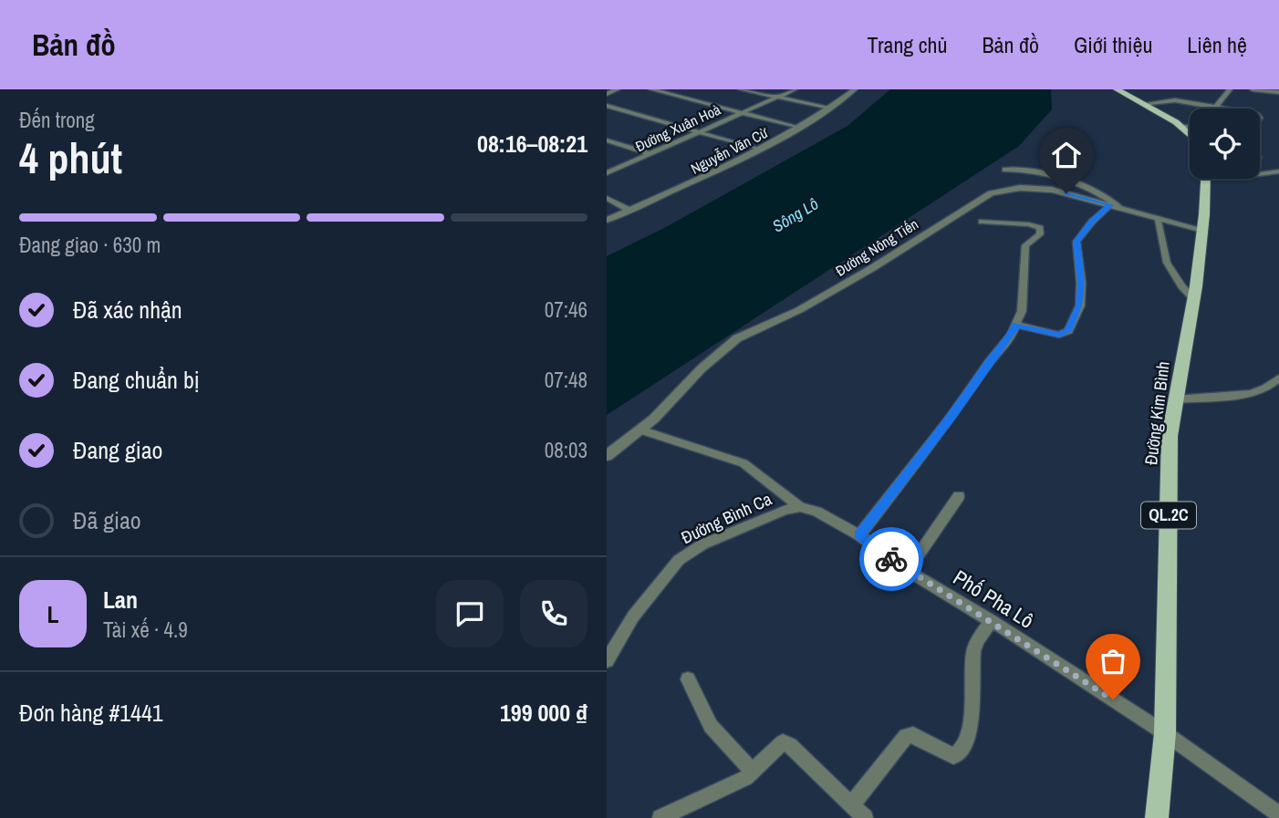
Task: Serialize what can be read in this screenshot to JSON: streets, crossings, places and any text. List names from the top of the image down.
{
  "streets": {
    "main road": ["Đường Kim Bình", "QL.2C"],
    "street": [
      "Đường Xuân Hoà",
      "Nguyễn Văn Cừ",
      "Đường Nông Tiến",
      "Đường Bình Ca",
      "Phố Pha Lô"
    ]
  },
  "crossings": [
    ["Đường Nông Tiến", "Đường Kim Bình"],
    ["Đường Nông Tiến", "Phố Pha Lô"],
    ["Đường Kim Bình", "Phố Pha Lô"],
    ["Đường Bình Ca", "Phố Pha Lô"]
  ],
  "water": ["Sông Lô"],
  "page": {
    "header": "Bản đồ",
    "nav": [
      "Trang chủ",
      "Bản đồ",
      "Giới thiệu",
      "Liên hệ"
    ],
    "heading": ["4 phút", "Đến trong", "08:16–08:21"],
    "panel": [
      "Lan",
      "Tài xế · 4.9",
      "Đơn hàng #1441",
      "199 000 ₫"
    ],
    "bar": "Đang giao · 630 m",
    "list": [
      ["Đã xác nhận", "07:46"],
      ["Đang chuẩn bị", "07:48"],
      ["Đang giao", "08:03"],
      "Đã giao"
    ],
    "round": "L"
  }
}
